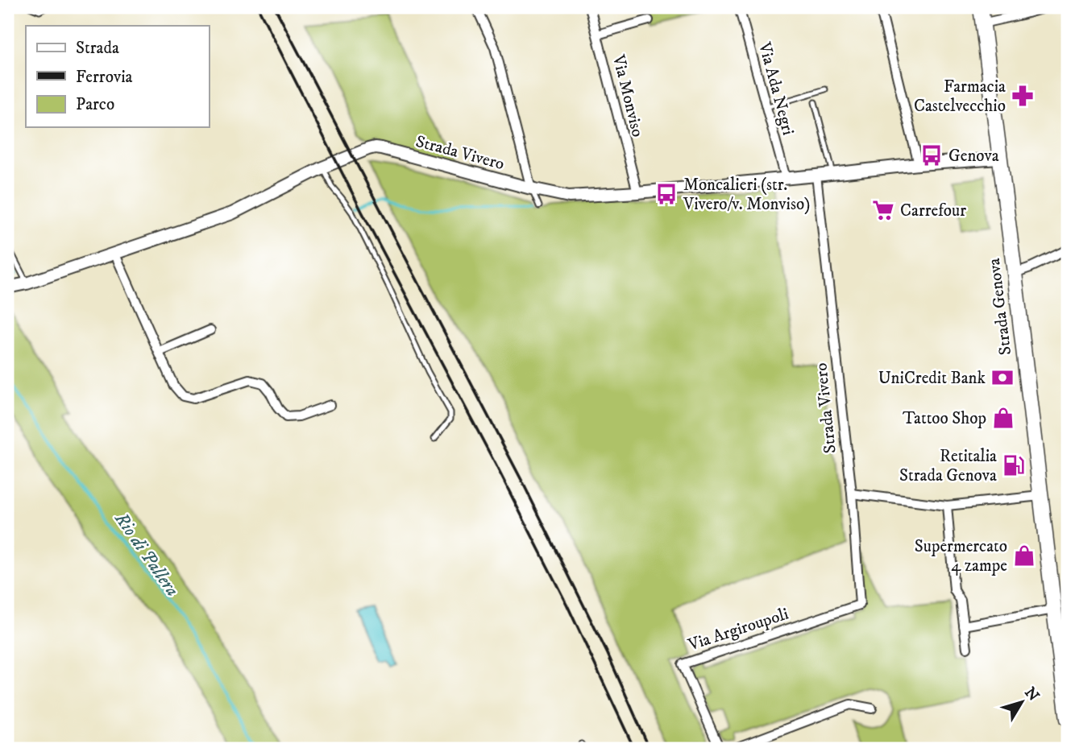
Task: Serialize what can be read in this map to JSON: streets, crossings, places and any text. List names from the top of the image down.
{
  "streets": {
    "main road": ["Strada Genova"],
    "street": [
      "Via Ada Negri",
      "Via Monviso",
      "Strada Vivero",
      "Via Argiroupoli"
    ]
  },
  "crossings": [
    ["Via Ada Negri", "Strada Vivero"],
    ["Via Monviso", "Strada Vivero"],
    ["Strada Vivero", "Strada Genova"],
    ["Strada Vivero", "Via Argiroupoli"]
  ],
  "water": ["Rio di Pallera"],
  "places": {
    "pharmacy": ["Farmacia Castelvecchio"],
    "bus stop": ["Genova", "Moncalieri (str. Vivero/v. Monviso)"],
    "supermarket": ["Carrefour"],
    "bank": ["UniCredit Bank"],
    "shop": ["Tattoo Shop", "Supermercato 4 zampe"],
    "fuel station": ["Retitalia Strada Genova"]
  },
  "legend": ["Strada", "Ferrovia", "Parco"],
  "north": "top right"
}
